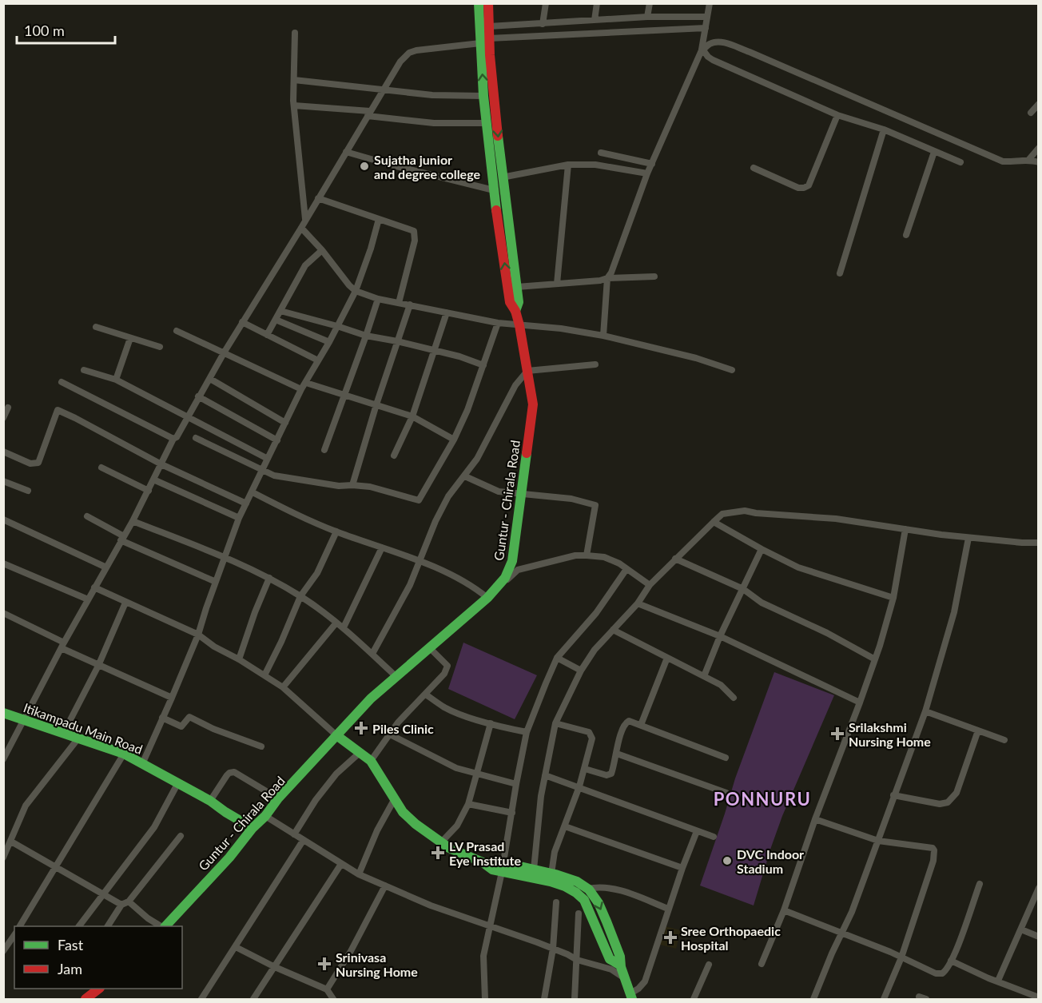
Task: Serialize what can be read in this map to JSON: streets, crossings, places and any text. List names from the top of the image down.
{
  "streets": {
    "main road": ["Guntur - Chirala Road", "Itikampadu Main Road"]
  },
  "crossings": [
    ["Guntur - Chirala Road", "Itikampadu Main Road"]
  ],
  "districts": ["PONNURU"],
  "places": {
    "other": ["Sujatha junior and degree college", "DVC Indoor Stadium"],
    "health": [
      "Piles Clinic",
      "Srilakshmi Nursing Home",
      "LV Prasad Eye Institute",
      "Sree Orthopaedic Hospital",
      "Srinivasa Nursing Home"
    ]
  },
  "legend": ["Fast", "Jam"],
  "scale_bar": "100 m"
}
